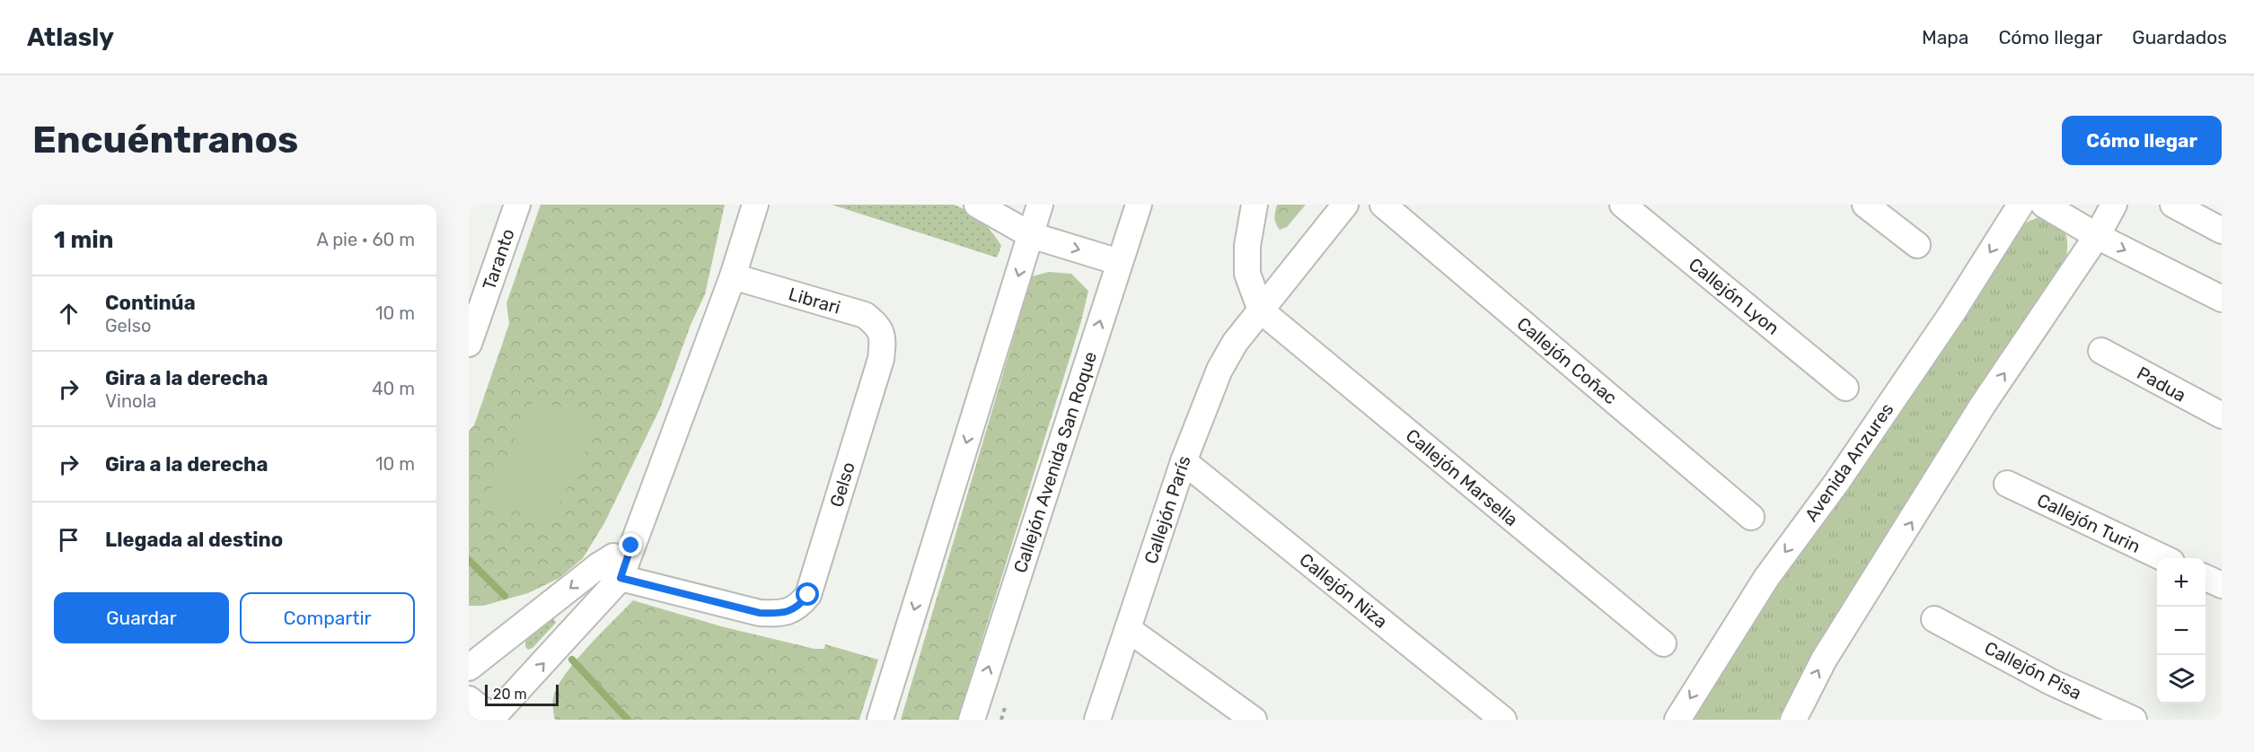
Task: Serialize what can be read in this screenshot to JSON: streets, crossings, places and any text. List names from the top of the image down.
{
  "streets": {
    "street": [
      "Taranto",
      "Callejón Lyon",
      "Librari",
      "Callejón Coñac",
      "Padua",
      "Callejón Avenida San Roque",
      "Avenida Anzures",
      "Callejón Marsella",
      "Gelso",
      "Callejón París",
      "Callejón Turin",
      "Callejón Niza",
      "Callejón Pisa"
    ]
  },
  "crossings": [
    ["Librari", "Gelso"],
    ["Callejón Marsella", "Callejón París"],
    ["Callejón París", "Callejón Niza"]
  ],
  "scale_bar": "20 m",
  "page": {
    "header": "Atlasly",
    "nav": ["Mapa", "Cómo llegar", "Guardados"],
    "buttons": [
      "Cómo llegar",
      ["Guardar", "Compartir"]
    ],
    "title": "Encuéntranos",
    "heading": ["1 min", "A pie · 60 m"],
    "list": [
      ["Continúa", "Gelso", "10 m"],
      ["Gira a la derecha", "Vinola", "40 m"],
      ["Gira a la derecha", "10 m"],
      "Llegada al destino"
    ],
    "map_buttons": ["+", "−"],
    "scale": "20 m"
  }
}
